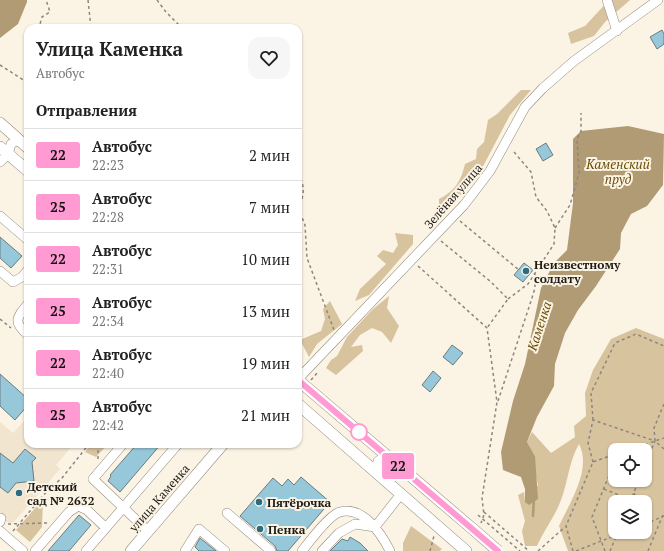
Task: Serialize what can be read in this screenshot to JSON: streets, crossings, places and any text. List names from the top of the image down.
{
  "streets": {
    "main road": ["улица Каменка"],
    "street": ["Зелёная улица"]
  },
  "water": ["Каменский пруд", "Каменка"],
  "places": [
    "Неизвестному солдату",
    "Детский сад № 2632",
    "Пятёрочка",
    "Пенка"
  ],
  "lines": ["bus line 22"],
  "page": {
    "on_map": "22",
    "heading": [
      ["Улица Каменка", "Автобус"],
      "Отправления"
    ],
    "list": [
      {
        "mark": "22",
        "name": "Автобус",
        "note": "22:23",
        "value": "2 мин"
      },
      {
        "mark": "25",
        "name": "Автобус",
        "note": "22:28",
        "value": "7 мин"
      },
      {
        "mark": "22",
        "name": "Автобус",
        "note": "22:31",
        "value": "10 мин"
      },
      {
        "mark": "25",
        "name": "Автобус",
        "note": "22:34",
        "value": "13 мин"
      },
      {
        "mark": "22",
        "name": "Автобус",
        "note": "22:40",
        "value": "19 мин"
      },
      {
        "mark": "25",
        "name": "Автобус",
        "note": "22:42",
        "value": "21 мин"
      }
    ]
  }
}
